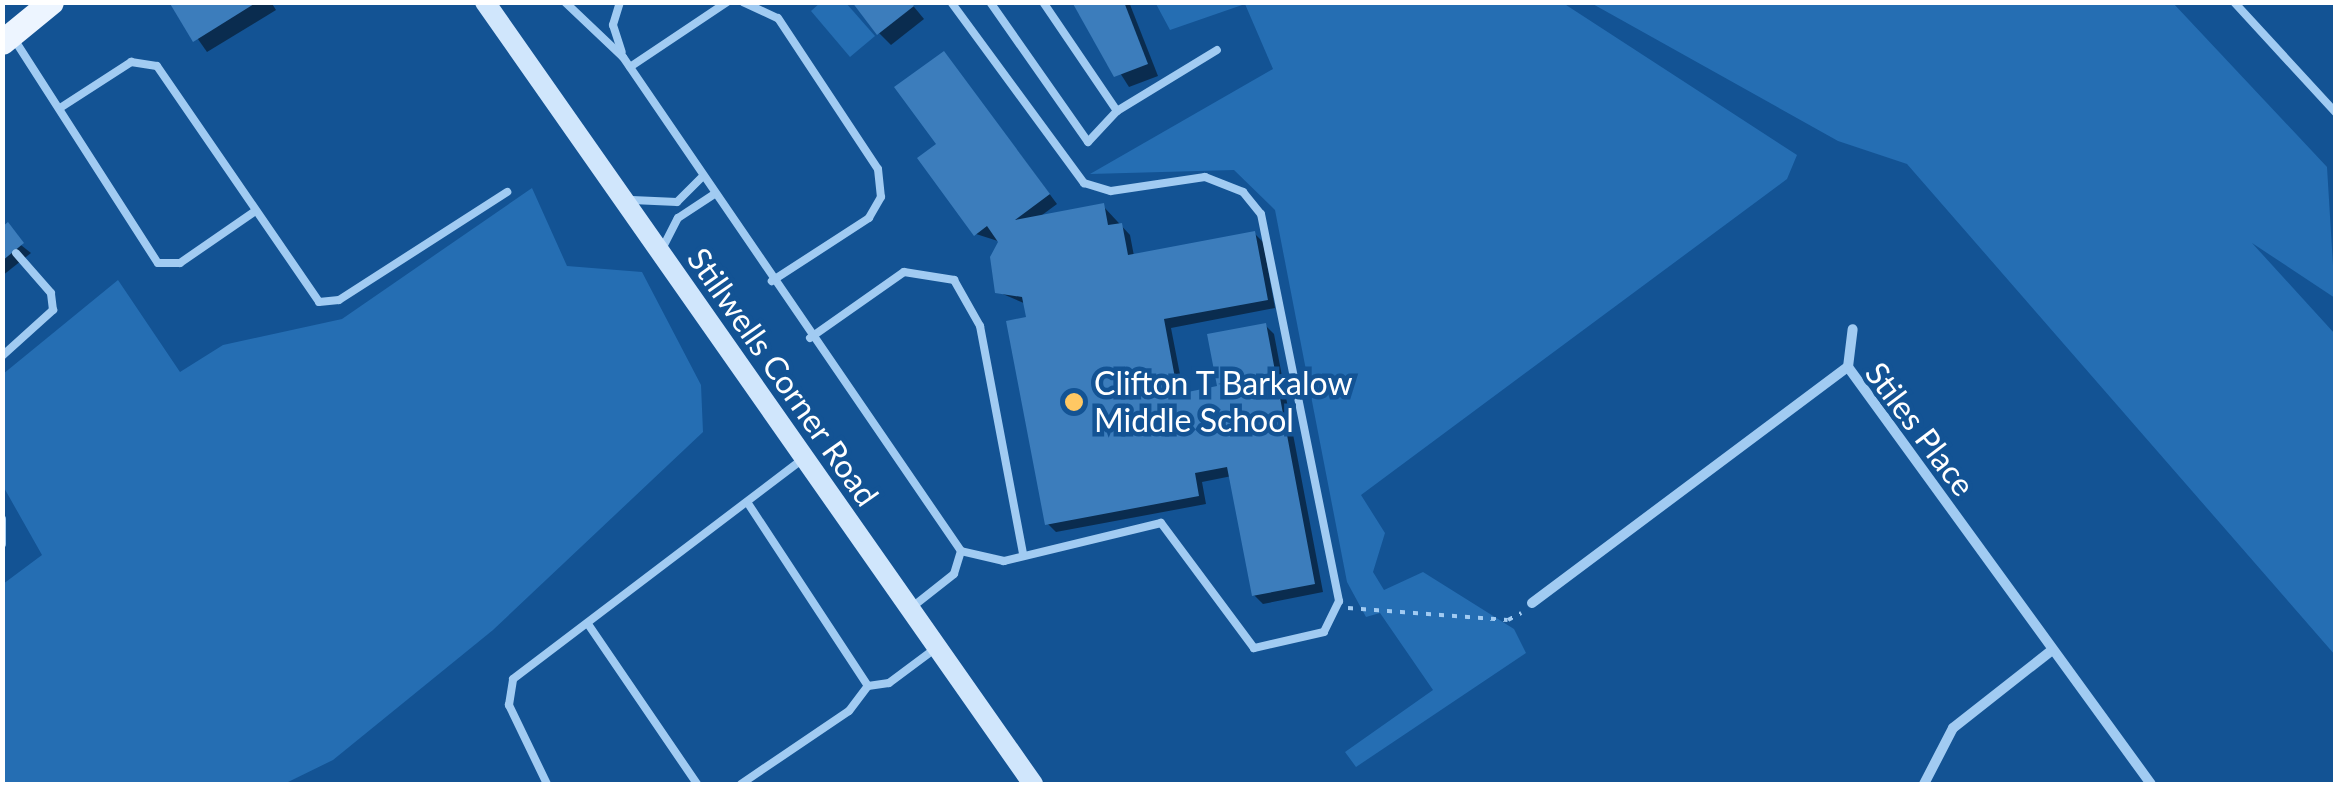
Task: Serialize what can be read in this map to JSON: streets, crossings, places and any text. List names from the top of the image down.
{
  "streets": {
    "street": ["Stillwells Corner Road", "Stiles Place"]
  },
  "places": ["Clifton T Barkalow Middle School"]
}
